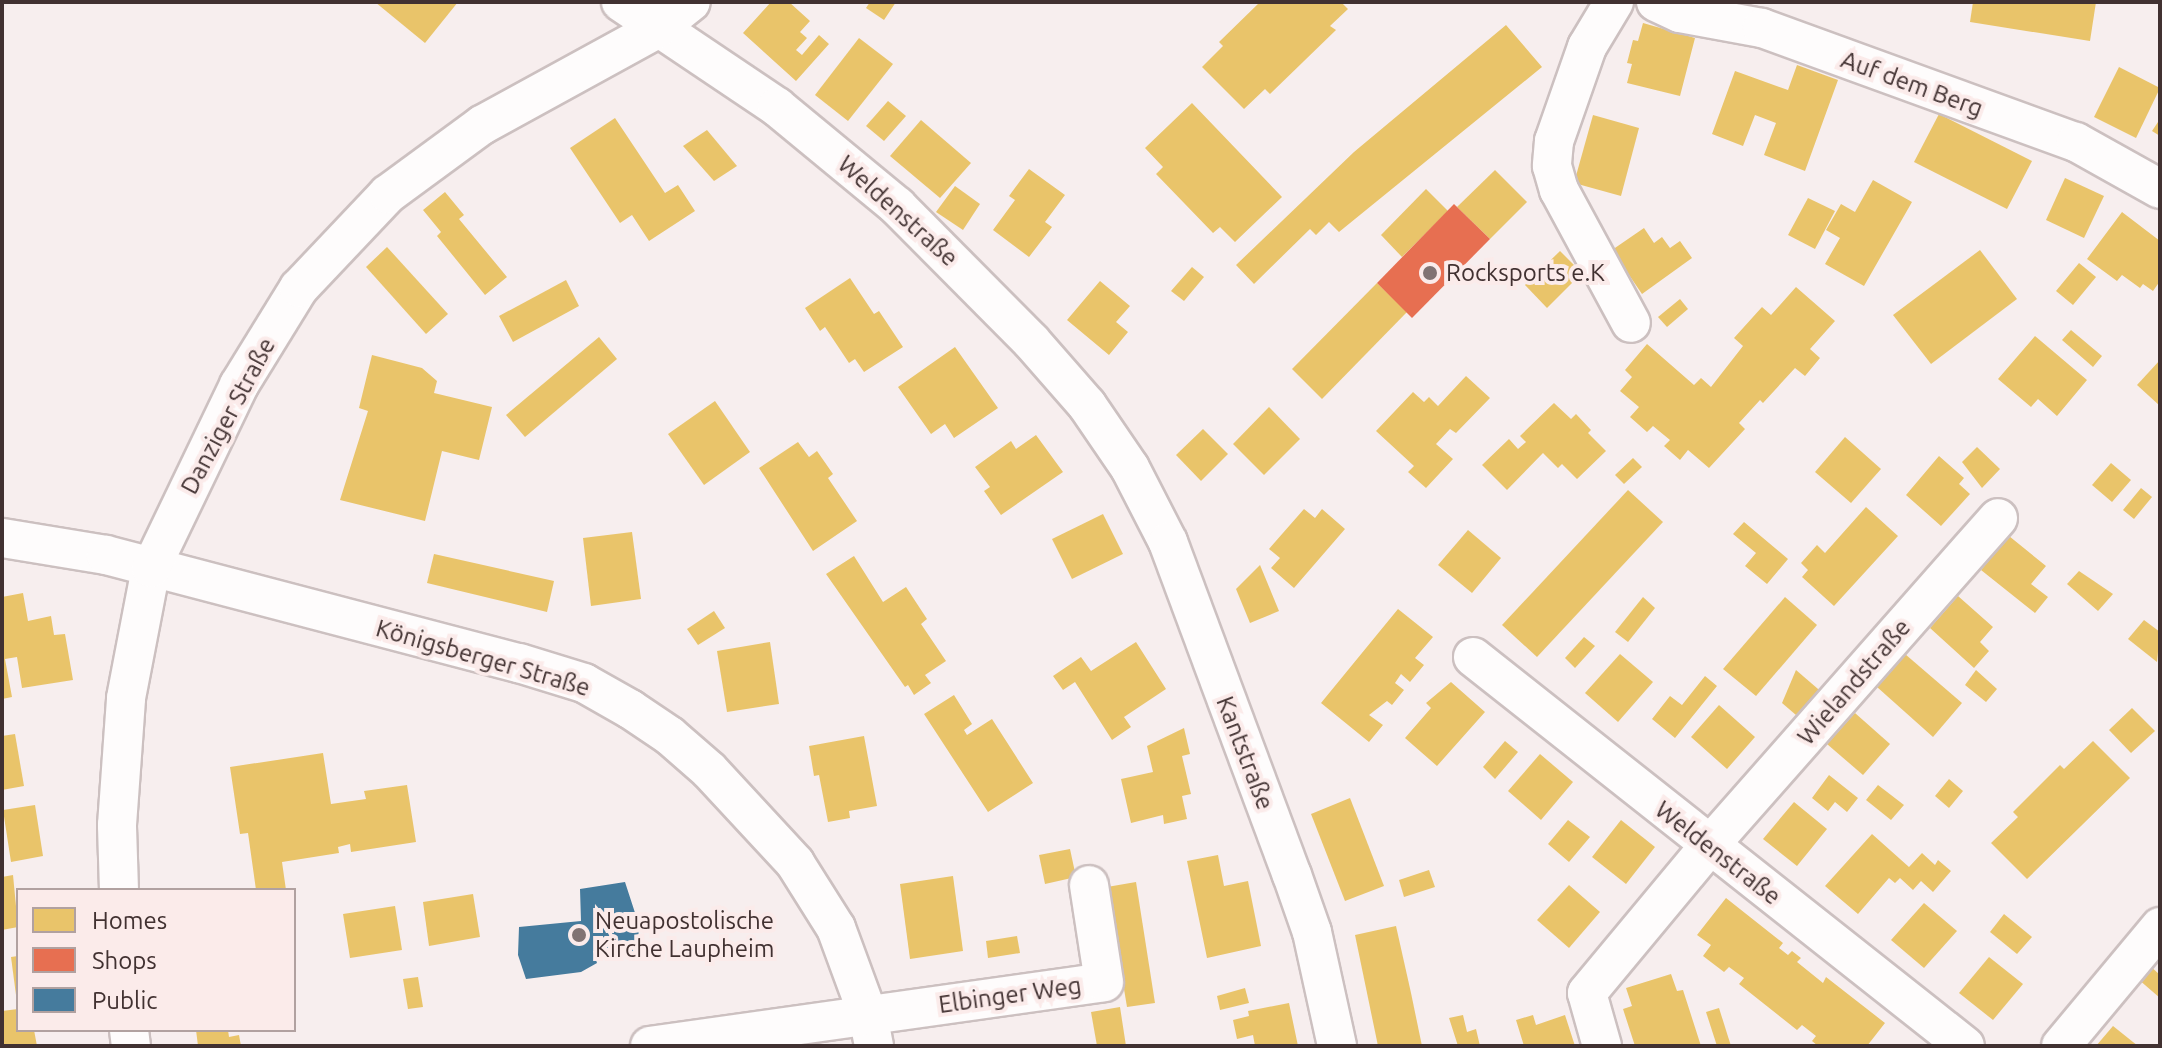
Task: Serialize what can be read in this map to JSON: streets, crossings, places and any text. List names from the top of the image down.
{
  "streets": {
    "street": [
      "Auf dem Berg",
      "Weldenstraße",
      "Danziger Straße",
      "Königsberger Straße",
      "Wielandstraße",
      "Kantstraße",
      "Elbinger Weg"
    ]
  },
  "crossings": [
    ["Weldenstraße", "Danziger Straße"],
    ["Weldenstraße", "Wielandstraße"],
    ["Weldenstraße", "Kantstraße"],
    ["Danziger Straße", "Königsberger Straße"],
    ["Königsberger Straße", "Elbinger Weg"]
  ],
  "places": ["Rocksports e.K", "Neuapostolische Kirche Laupheim"],
  "legend": ["Homes", "Shops", "Public"]
}
